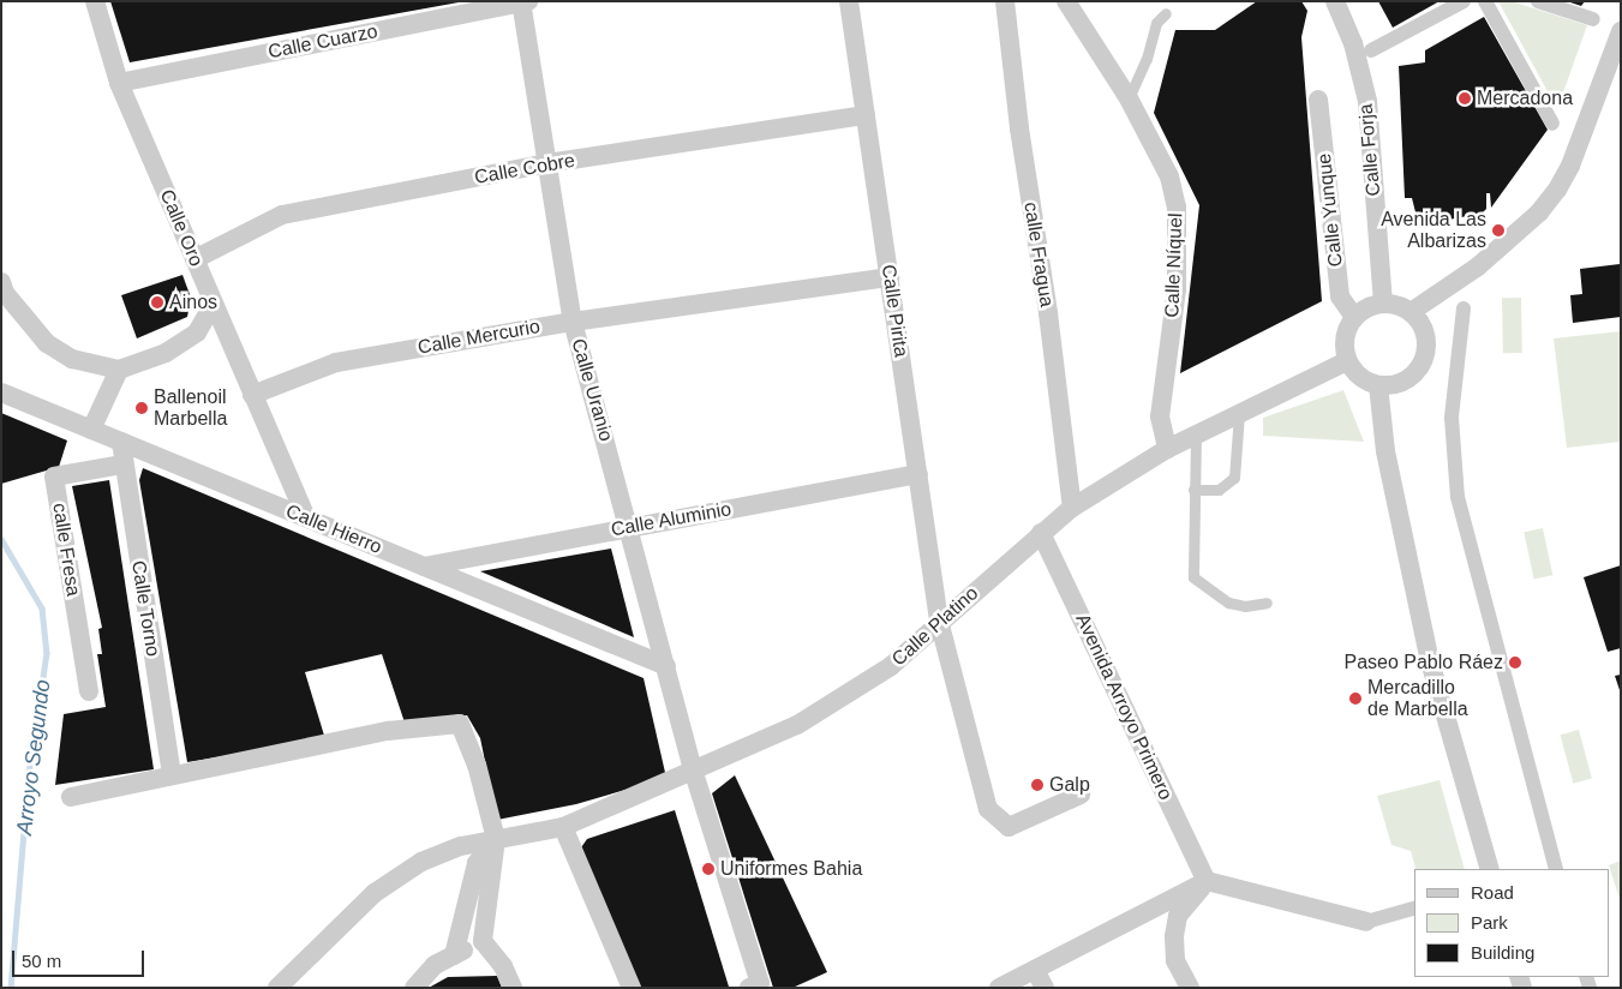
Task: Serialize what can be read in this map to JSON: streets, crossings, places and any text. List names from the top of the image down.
{
  "streets": {
    "street": [
      "Calle Cuarzo",
      "Calle Forja",
      "Calle Cobre",
      "Calle Yunque",
      "Calle Oro",
      "calle Fragua",
      "Calle Níquel",
      "Calle Pirita",
      "Calle Mercurio",
      "Calle Uranio",
      "Calle Aluminio",
      "Calle Hierro",
      "calle Fresa",
      "Calle Torno",
      "Calle Platino",
      "Avenida Arroyo Primero"
    ]
  },
  "crossings": [
    ["Calle Cuarzo", "Calle Oro"],
    ["Calle Cuarzo", "Calle Uranio"],
    ["Calle Forja", "Calle Yunque"],
    ["Calle Forja", "Calle Platino"],
    ["Calle Cobre", "Calle Oro"],
    ["Calle Cobre", "Calle Pirita"],
    ["Calle Cobre", "Calle Uranio"],
    ["Calle Yunque", "Calle Platino"],
    ["Calle Oro", "Calle Mercurio"],
    ["Calle Oro", "Calle Hierro"],
    ["calle Fragua", "Calle Platino"],
    ["Calle Níquel", "Calle Platino"],
    ["Calle Pirita", "Calle Mercurio"],
    ["Calle Pirita", "Calle Aluminio"],
    ["Calle Pirita", "Calle Platino"],
    ["Calle Mercurio", "Calle Uranio"],
    ["Calle Uranio", "Calle Aluminio"],
    ["Calle Uranio", "Calle Hierro"],
    ["Calle Uranio", "Calle Platino"],
    ["Calle Aluminio", "Calle Hierro"],
    ["Calle Hierro", "Calle Torno"],
    ["calle Fresa", "Calle Torno"],
    ["Calle Platino", "Avenida Arroyo Primero"]
  ],
  "water": ["Arroyo Segundo"],
  "places": [
    "Mercadona",
    "Avenida Las Albarizas",
    "Ainos",
    "Ballenoil Marbella",
    "Paseo Pablo Ráez",
    "Mercadillo de Marbella",
    "Galp",
    "Uniformes Bahia"
  ],
  "legend": ["Road", "Park", "Building"],
  "scale_bar": "50 m"
}
